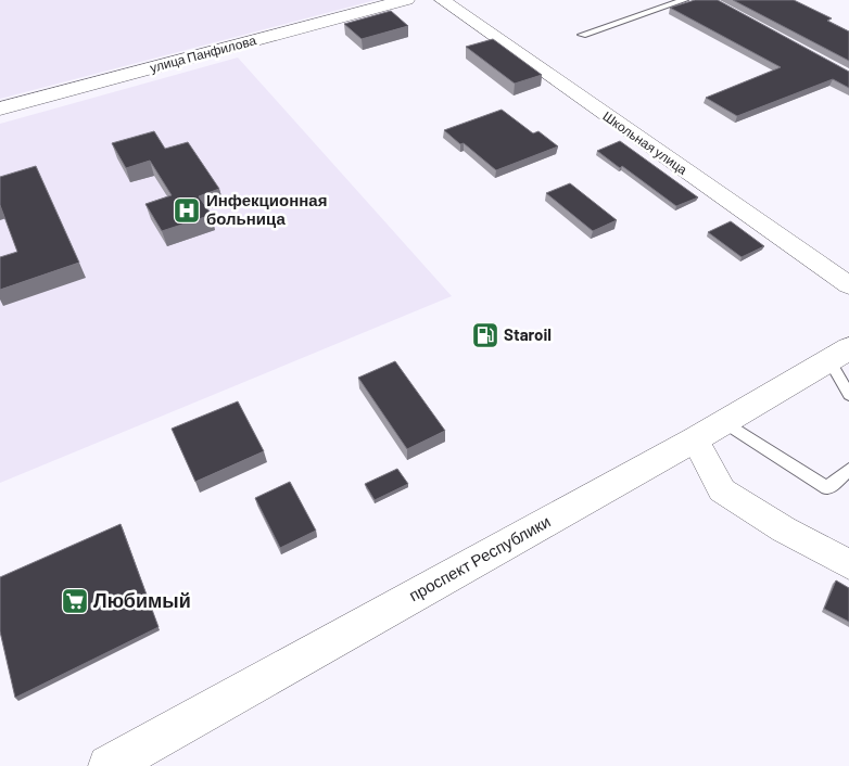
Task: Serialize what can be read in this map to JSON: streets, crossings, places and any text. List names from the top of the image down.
{
  "streets": {
    "main road": ["улица Панфилова", "проспект Республики"],
    "street": ["Школьная улица"]
  },
  "places": {
    "hospital": ["Инфекционная больница"],
    "fuel station": ["Staroil"],
    "supermarket": ["Любимый"]
  }
}
